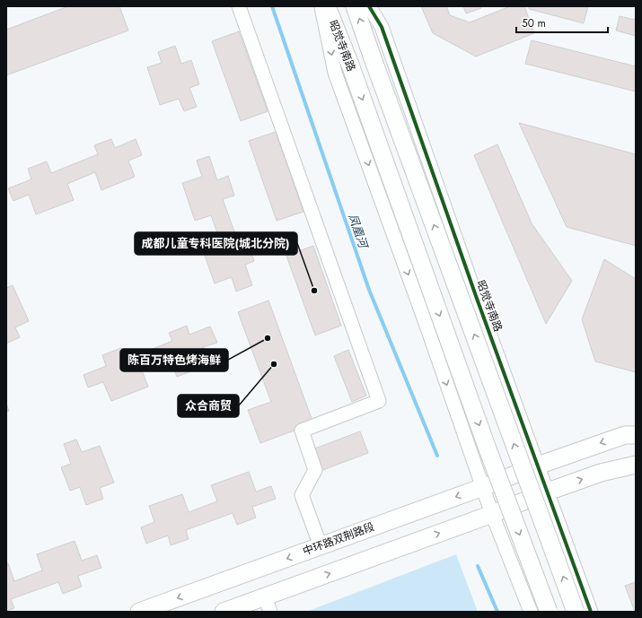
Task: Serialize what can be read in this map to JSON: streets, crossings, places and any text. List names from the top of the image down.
{
  "streets": {
    "main road": ["昭觉寺南路", "中环路双荆路段"]
  },
  "crossings": [
    ["昭觉寺南路", "中环路双荆路段"]
  ],
  "water": ["凤凰河"],
  "places": ["成都儿童专科医院(城北分院)", "陈百万特色烤海鲜", "众合商贸"],
  "scale_bar": "50 m"
}
